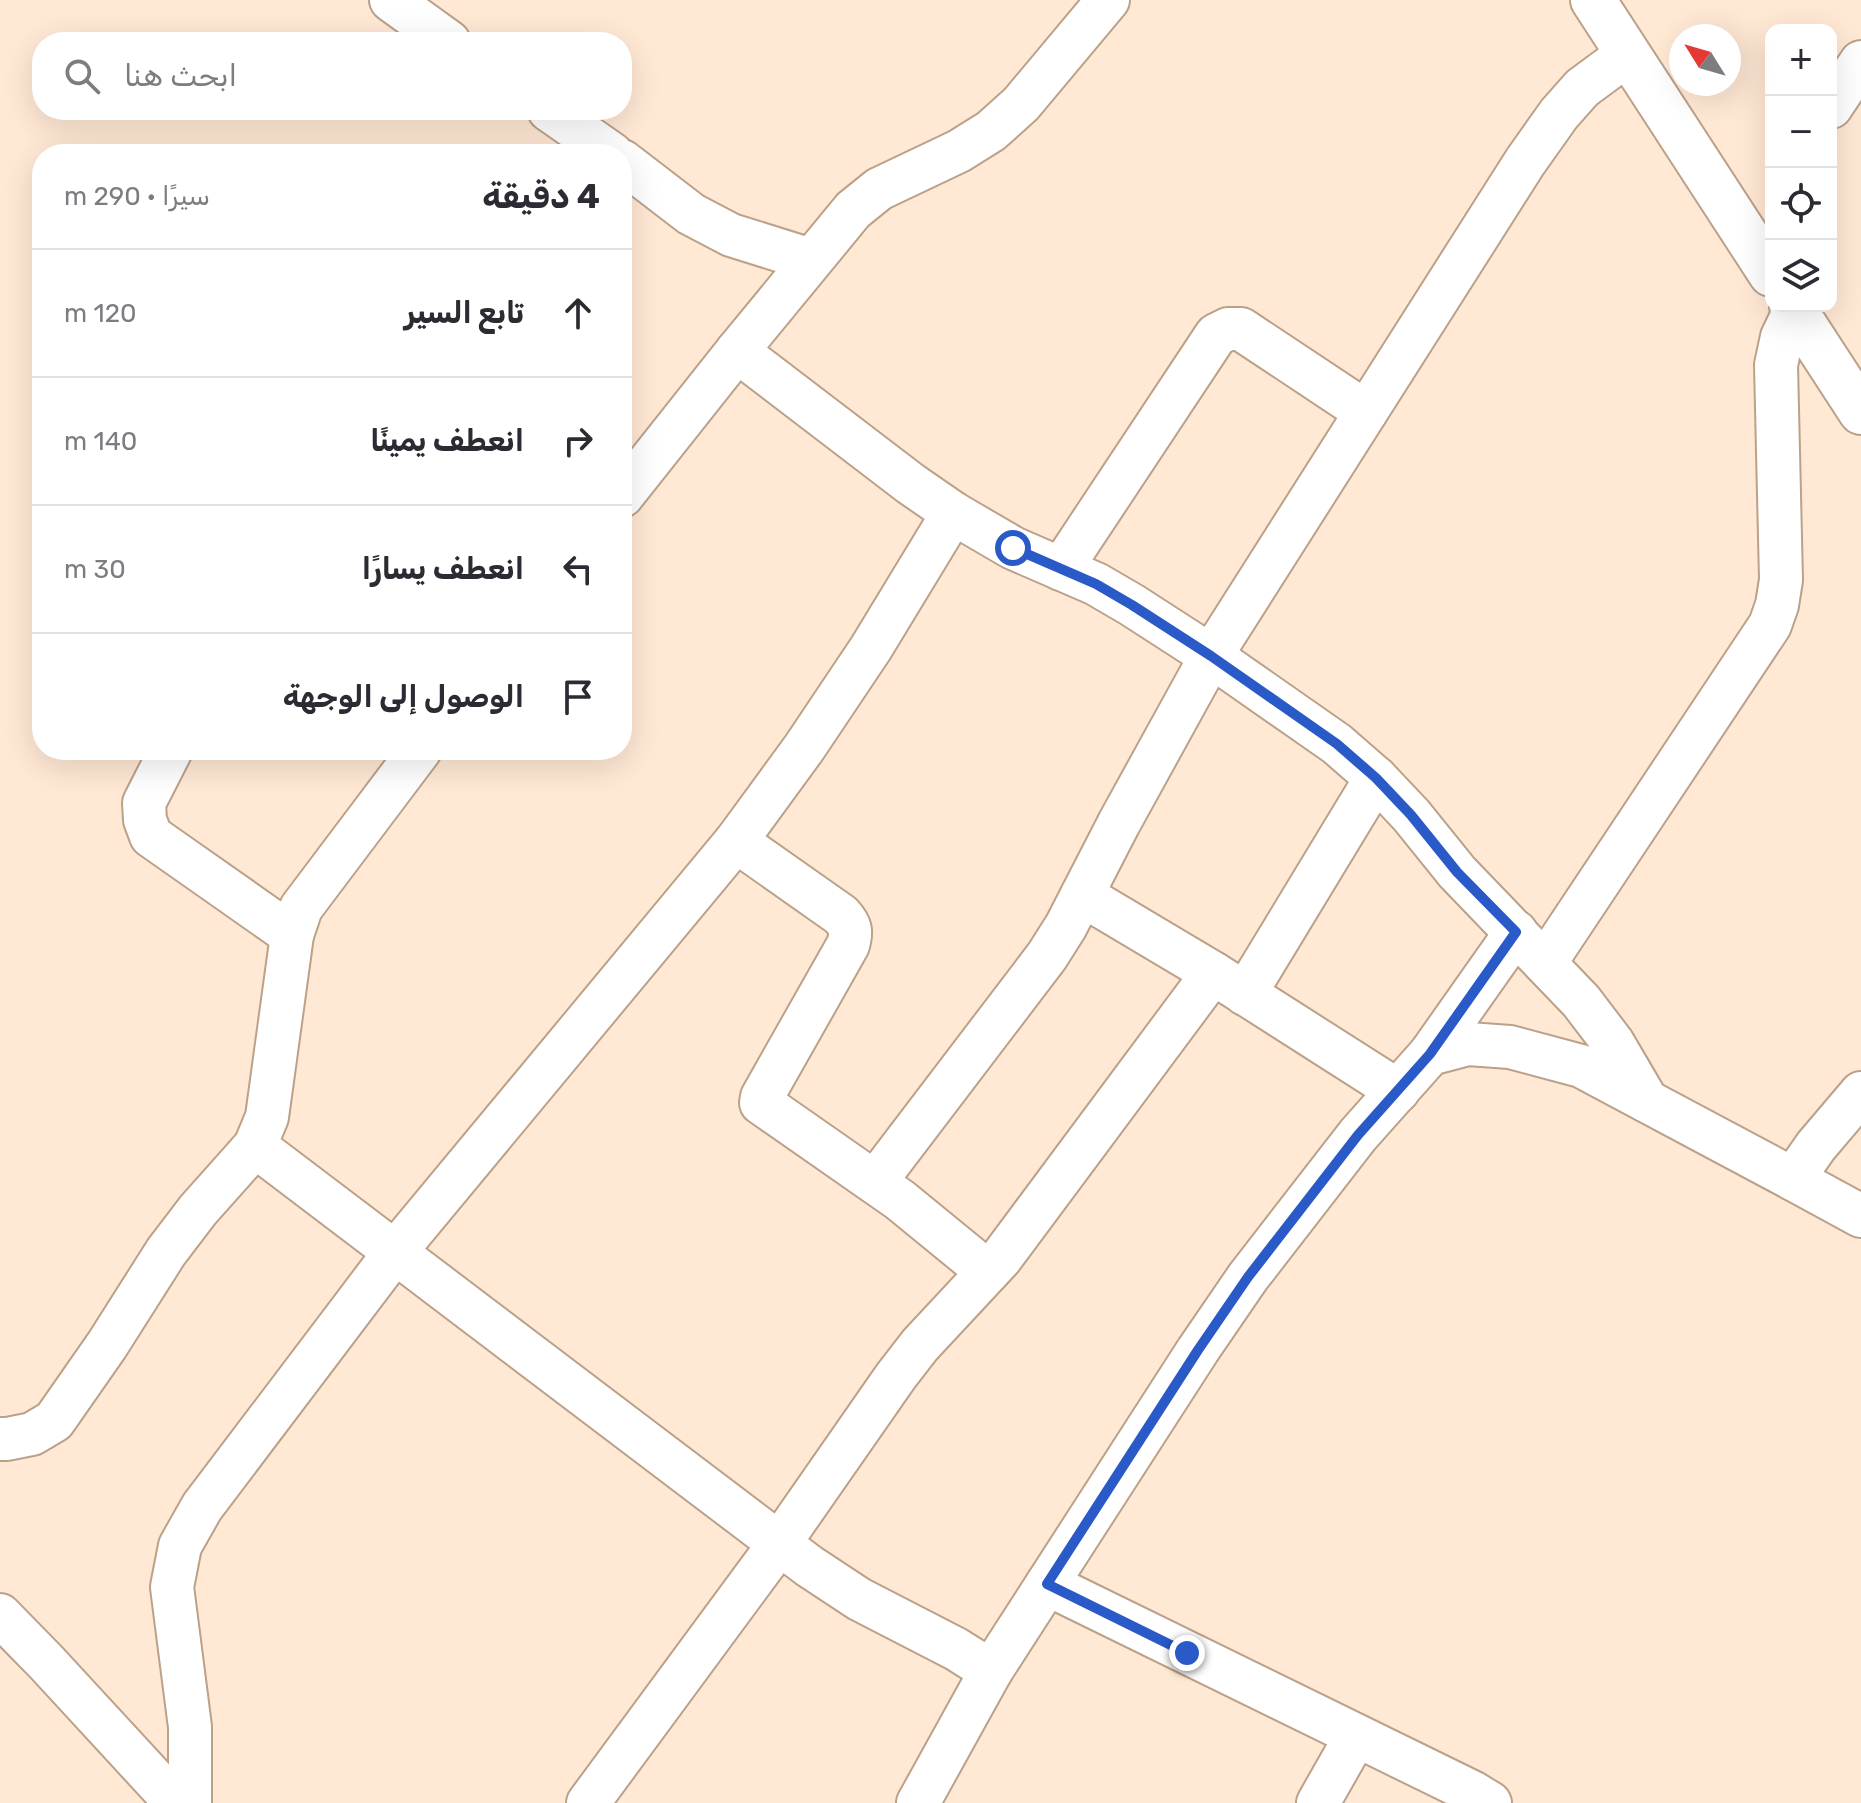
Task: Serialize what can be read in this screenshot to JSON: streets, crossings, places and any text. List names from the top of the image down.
{
  "north": "top left",
  "page": {
    "map_buttons": ["+", "−"],
    "search": "ابحث هنا",
    "heading": ["4 دقيقة", "سيرًا · 290 m"],
    "list": [
      ["تابع السير", "120 m"],
      ["انعطف يمينًا", "140 m"],
      ["انعطف يسارًا", "30 m"],
      "الوصول إلى الوجهة"
    ]
  }
}
